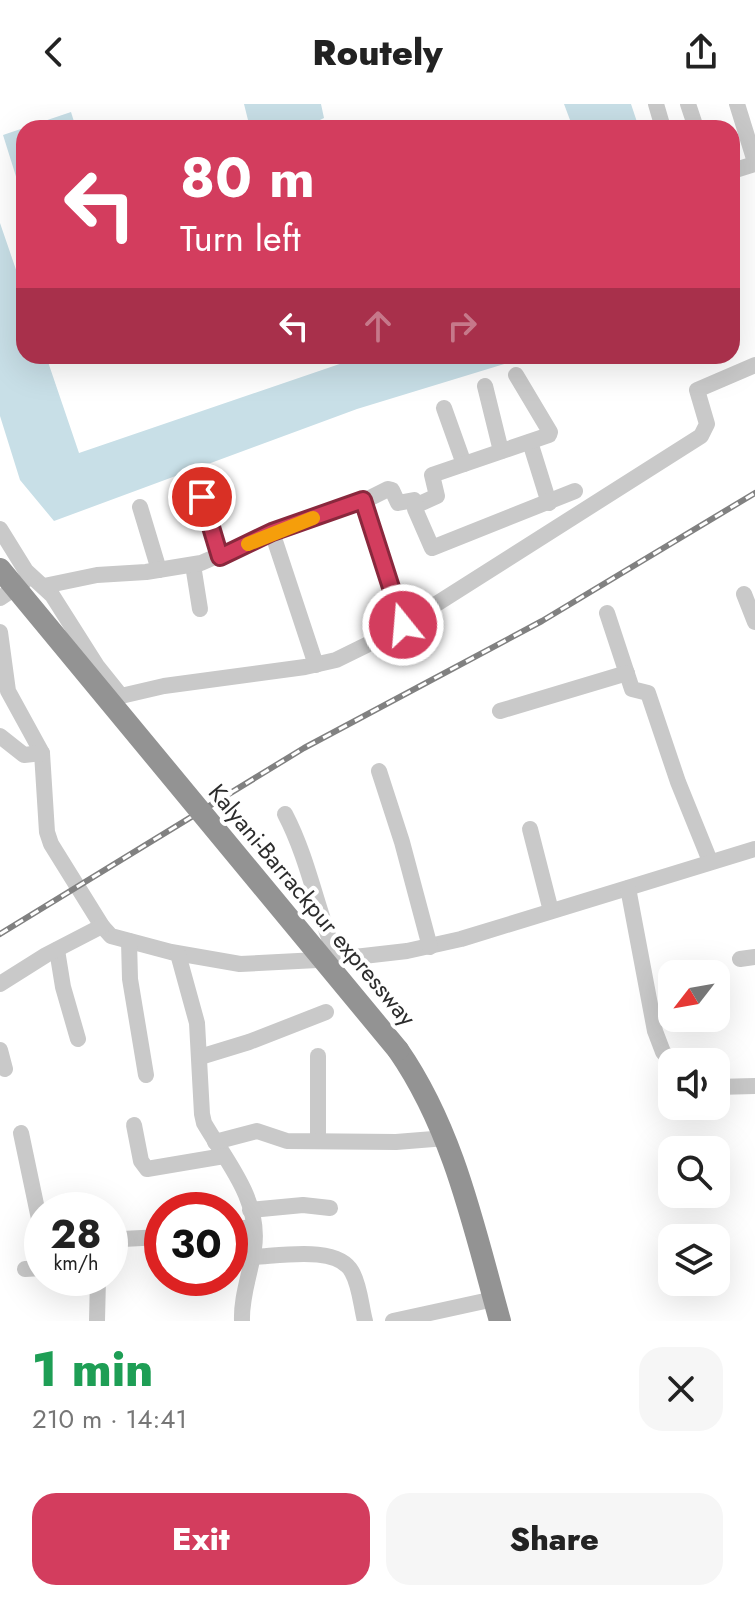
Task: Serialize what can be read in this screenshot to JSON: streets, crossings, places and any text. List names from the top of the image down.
{
  "streets": {
    "highway": ["Kalyani-Barrackpur expressway"]
  },
  "north": "bottom left",
  "page": {
    "header": "Routely",
    "turn": ["80 m", "Turn left"],
    "speed": "28 km/h",
    "limit": "30",
    "heading": ["1 min", "210 m · 14:41"],
    "buttons": ["Exit", "Share"]
  }
}
